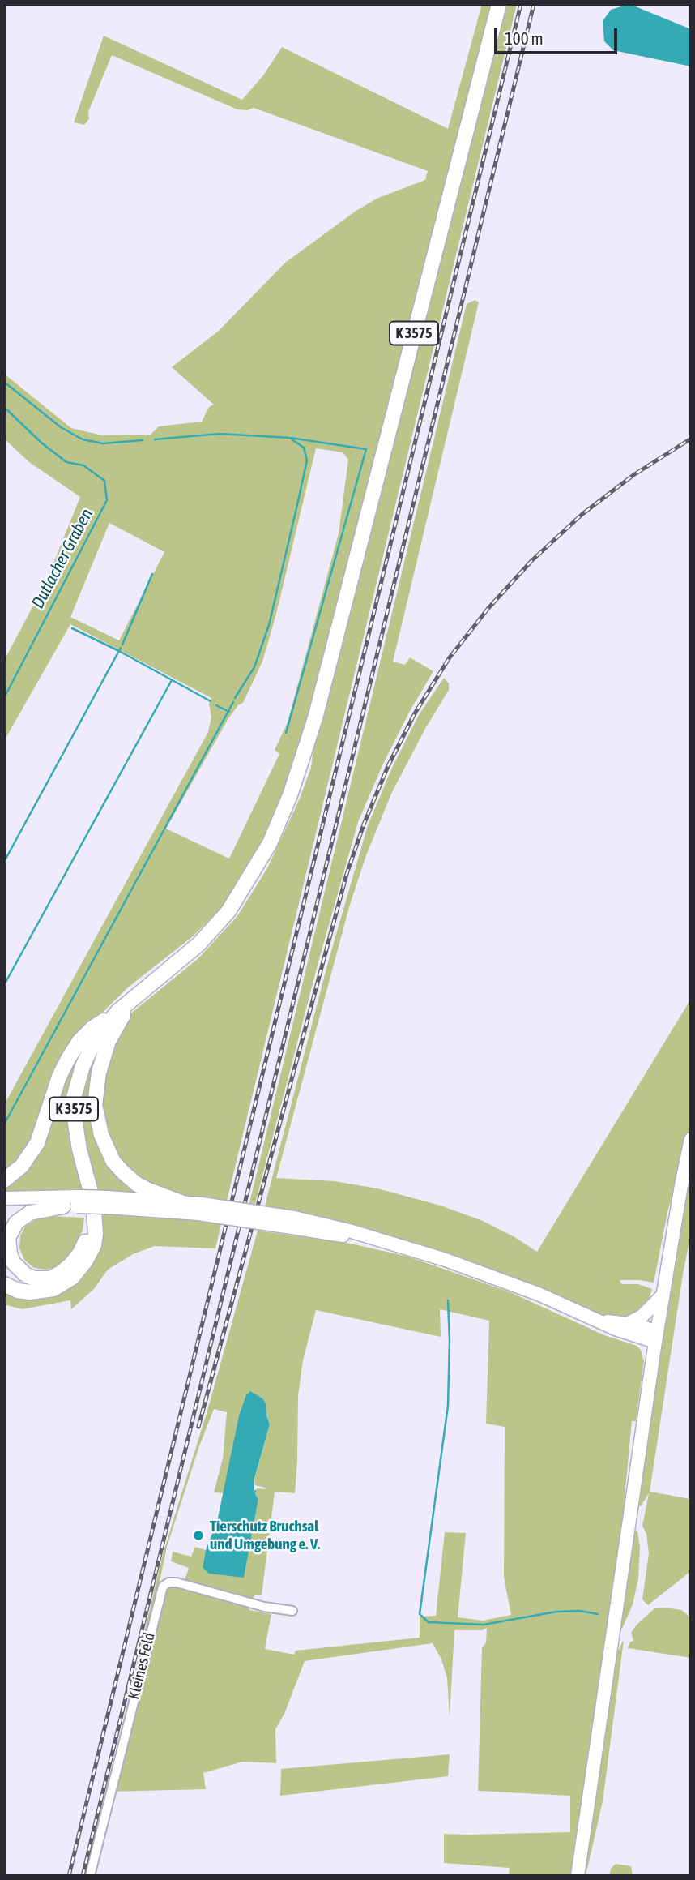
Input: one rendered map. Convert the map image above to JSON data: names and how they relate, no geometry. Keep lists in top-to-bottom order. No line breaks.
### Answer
{"streets":{"main road":["K 3575"],"street":["Kleines Feld"]},"water":["Dutlacher Graben"],"places":["Tierschutz Bruchsal und Umgebung e. V."],"scale_bar":"100 m"}
